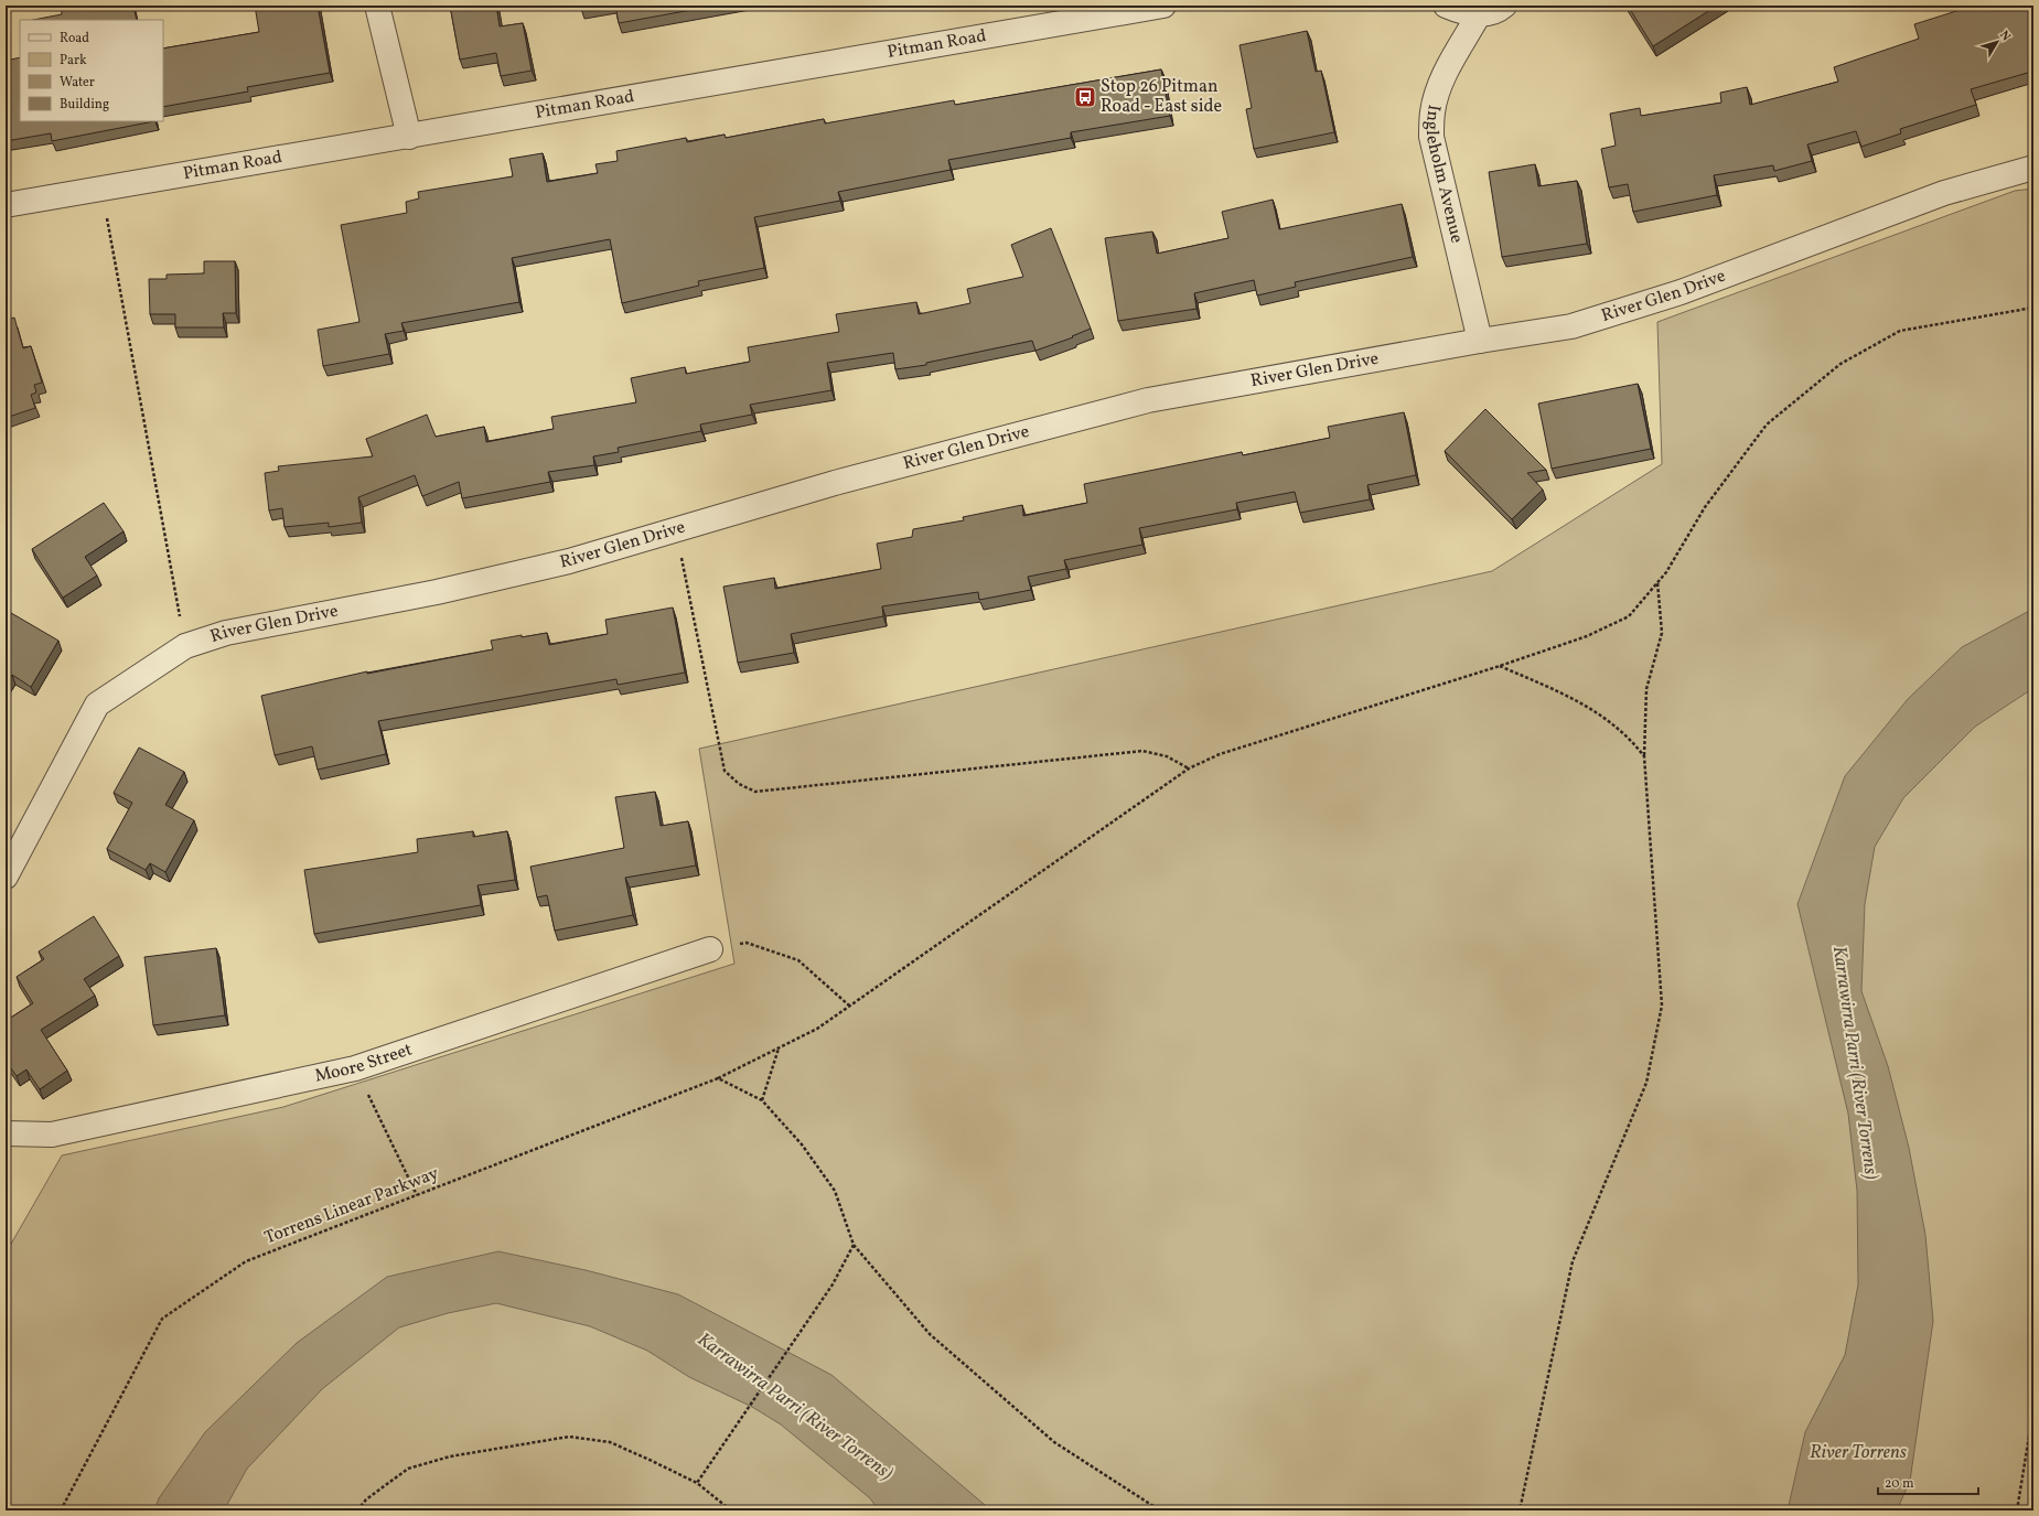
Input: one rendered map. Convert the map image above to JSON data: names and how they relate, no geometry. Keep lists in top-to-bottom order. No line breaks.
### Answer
{"streets":{"street":["Pitman Road","Ingleholm Avenue","River Glen Drive","Moore Street"],"path":["Torrens Linear Parkway"]},"crossings":[["Ingleholm Avenue","River Glen Drive"]],"water":["Karrawirra Parri (River Torrens)","River Torrens"],"places":{"bus stop":["Stop 26 Pitman Road - East side"]},"legend":["Road","Park","Water","Building"],"scale_bar":"20 m","north":"top right"}
